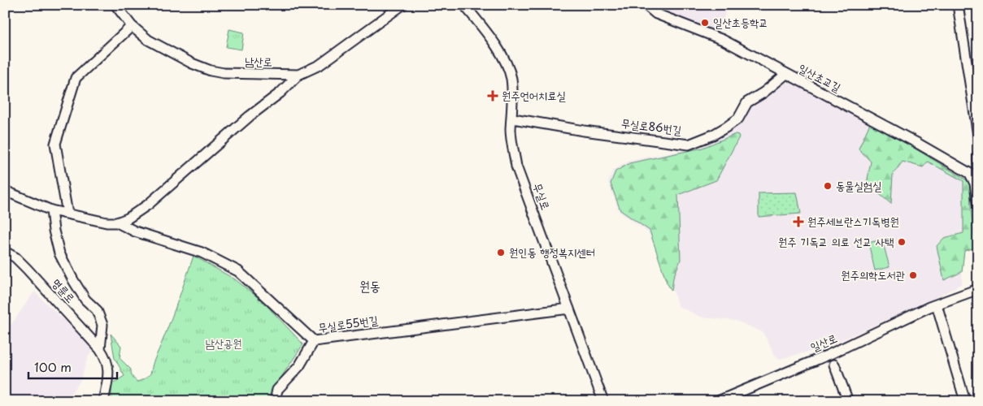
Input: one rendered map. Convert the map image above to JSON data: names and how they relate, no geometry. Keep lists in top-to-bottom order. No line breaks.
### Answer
{"streets":{"street":["남산로","일산초교길","무실로86번길","무실로","명륜로","무실로55번길","일산로"]},"crossings":[["일산초교길","무실로86번길"],["무실로86번길","무실로"],["무실로","무실로55번길"]],"districts":["원동"],"parks":["남산공원"],"places":{"other":["일산초등학교","동물실험실","원주 기독교 의료 선교 사택","원인동 행정복지센터","원주의학도서관"],"health":["원주언어치료실","원주세브란스기독병원"]},"scale_bar":"100 m"}
